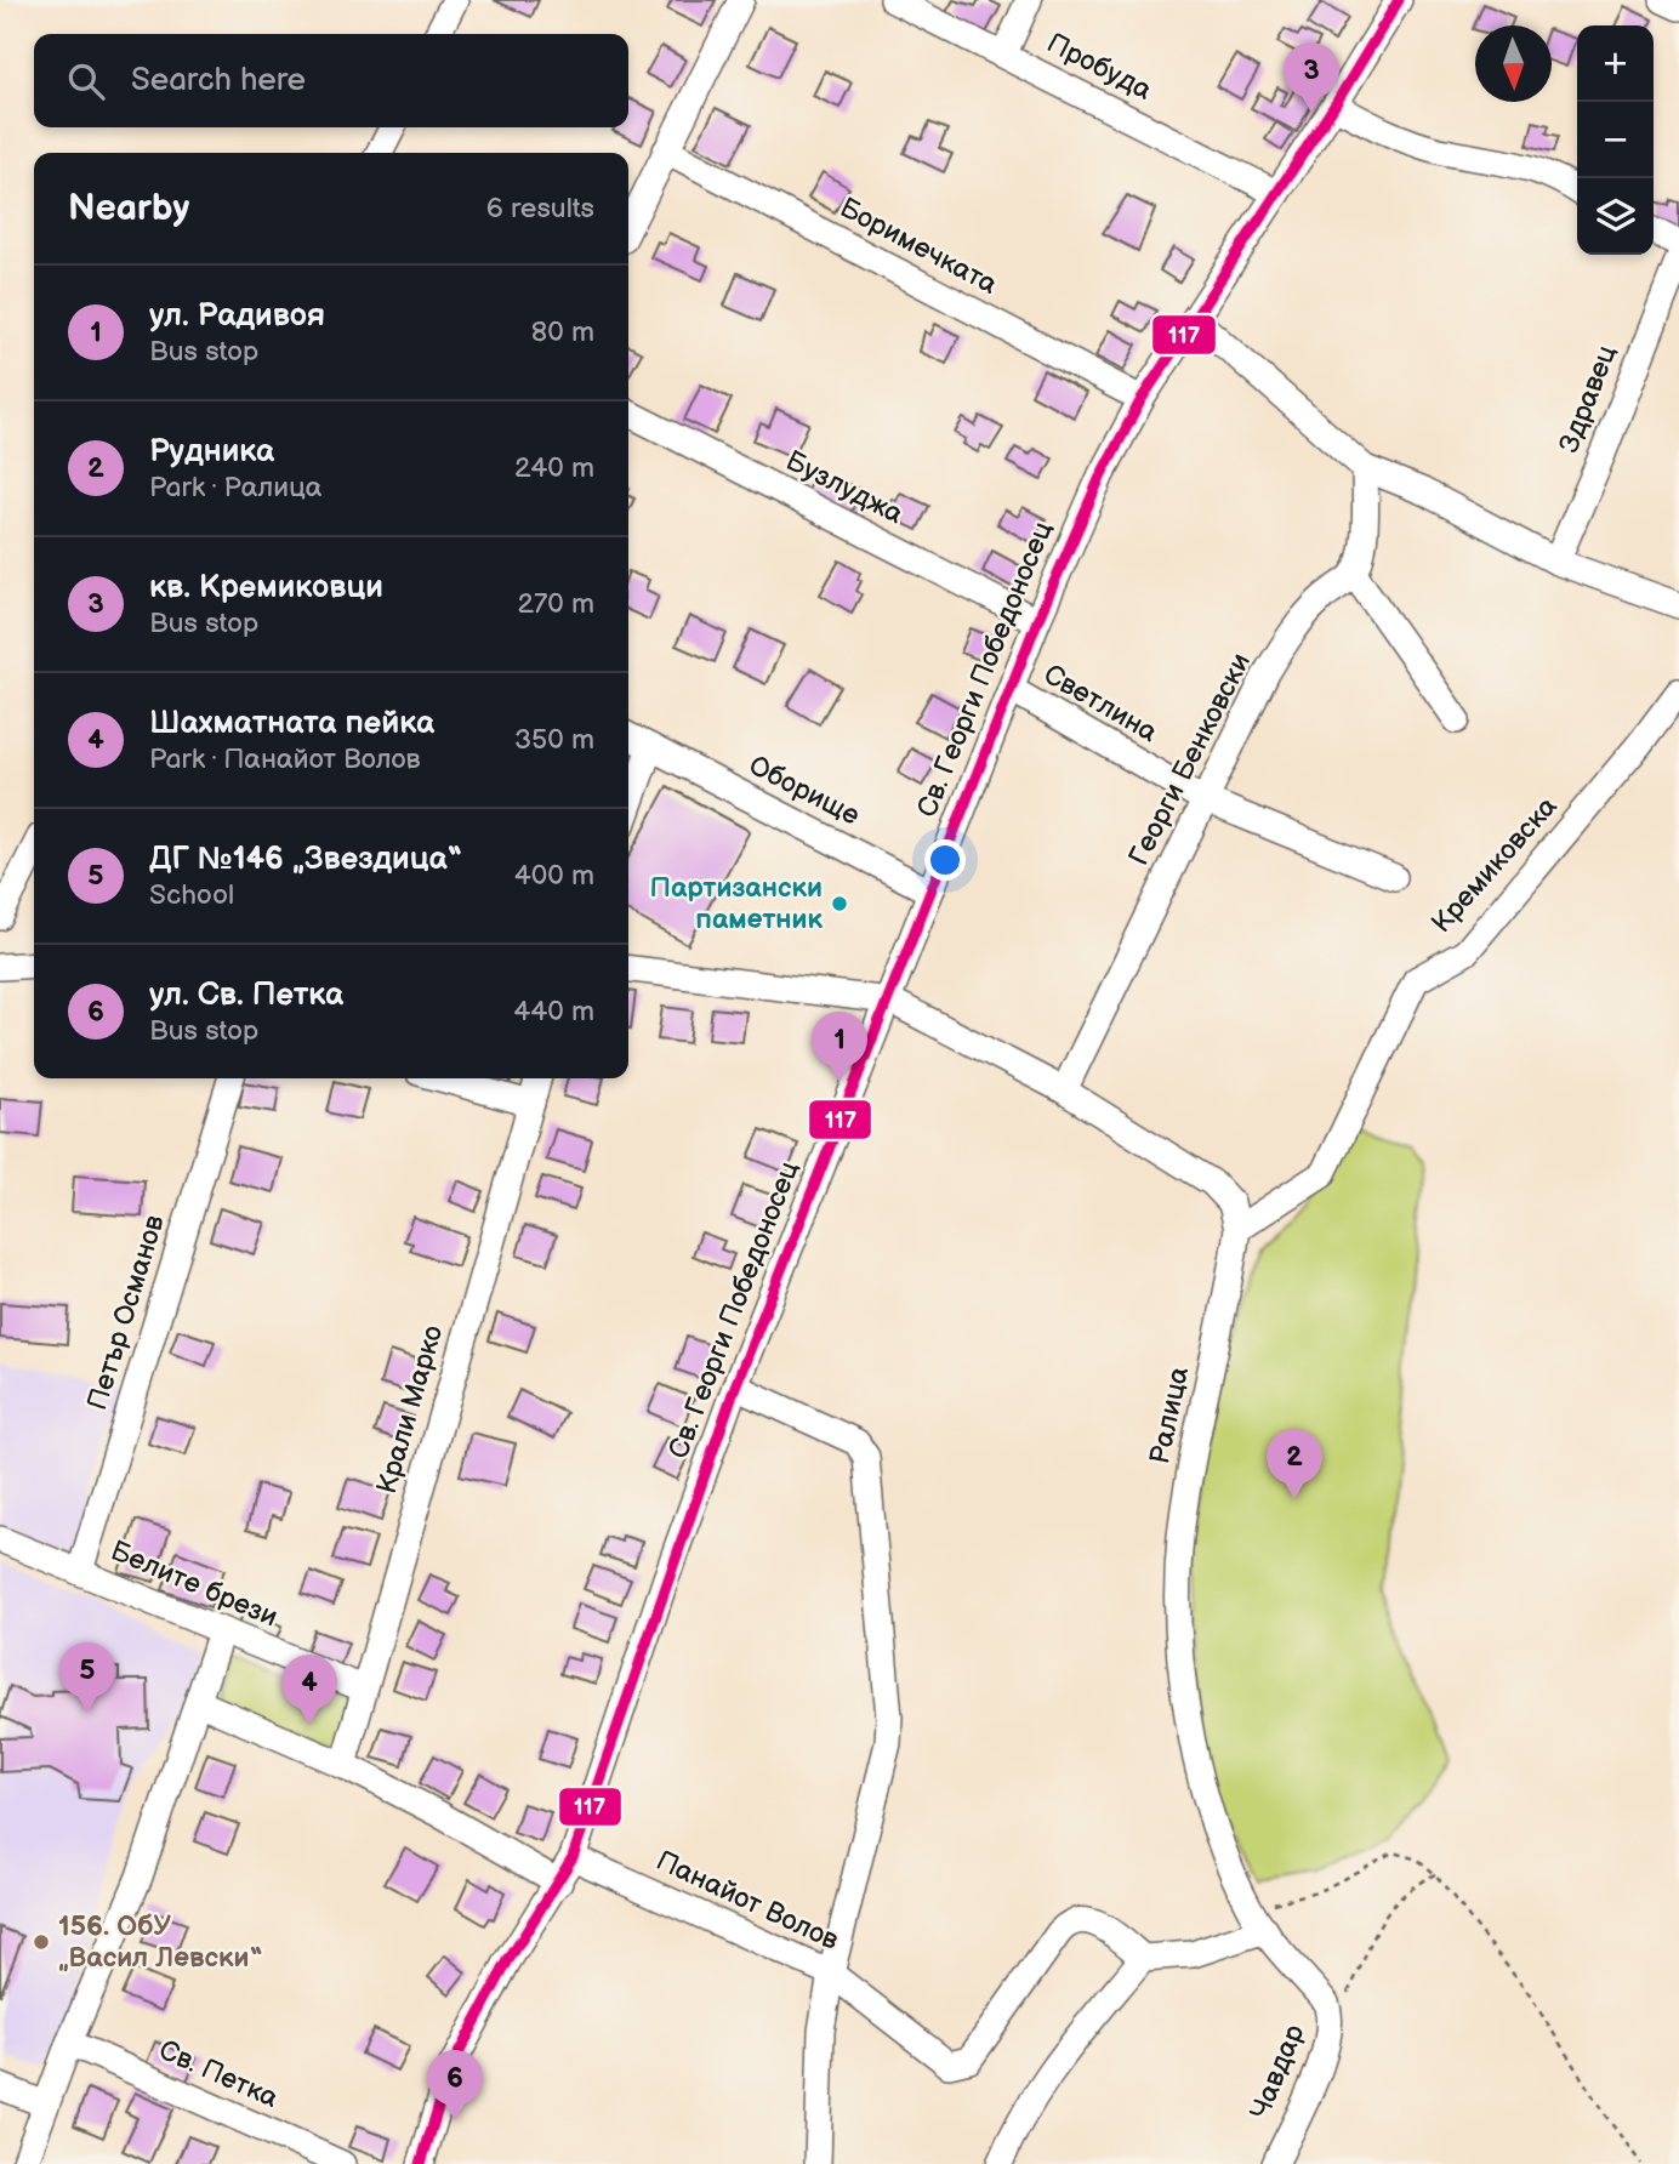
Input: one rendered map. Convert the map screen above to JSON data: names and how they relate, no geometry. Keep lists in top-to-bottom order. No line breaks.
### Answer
{"streets":{"street":["Пробуда","Боримечката","Здравец","Бузлуджа","Св. Георги Победоносец","Светлина","Георги Бенковски","Оборище","Кремиковска","Петър Османов","Крали Марко","Ралица","Белите брези","Панайот Волов","Чавдар","Св. Петка"]},"crossings":[["Пробуда","Св. Георги Победоносец"],["Боримечката","Св. Георги Победоносец"],["Бузлуджа","Св. Георги Победоносец"],["Св. Георги Победоносец","Светлина"],["Св. Георги Победоносец","Оборище"],["Св. Георги Победоносец","Панайот Волов"],["Светлина","Георги Бенковски"],["Кремиковска","Ралица"],["Петър Османов","Белите брези"],["Крали Марко","Белите брези"],["Ралица","Чавдар"]],"places":["Партизански паметник","156. ОбУ „Васил Левски“"],"lines":["transit line 117"],"north":"bottom","page":{"map_buttons":["+","−"],"search":"Search here","pins":["3","1","2","5","4","6"],"heading":["Nearby","6 results"],"list":[{"mark":"1","name":"ул. Радивоя","note":"Bus stop","value":"80 m"},{"mark":"2","name":"Рудника","note":"Park · Ралица","value":"240 m"},{"mark":"3","name":"кв. Кремиковци","note":"Bus stop","value":"270 m"},{"mark":"4","name":"Шахматната пейка","note":"Park · Панайот Волов","value":"350 m"},{"mark":"5","name":"ДГ №146 „Звездица“","note":"School","value":"400 m"},{"mark":"6","name":"ул. Св. Петка","note":"Bus stop","value":"440 m"}]}}
